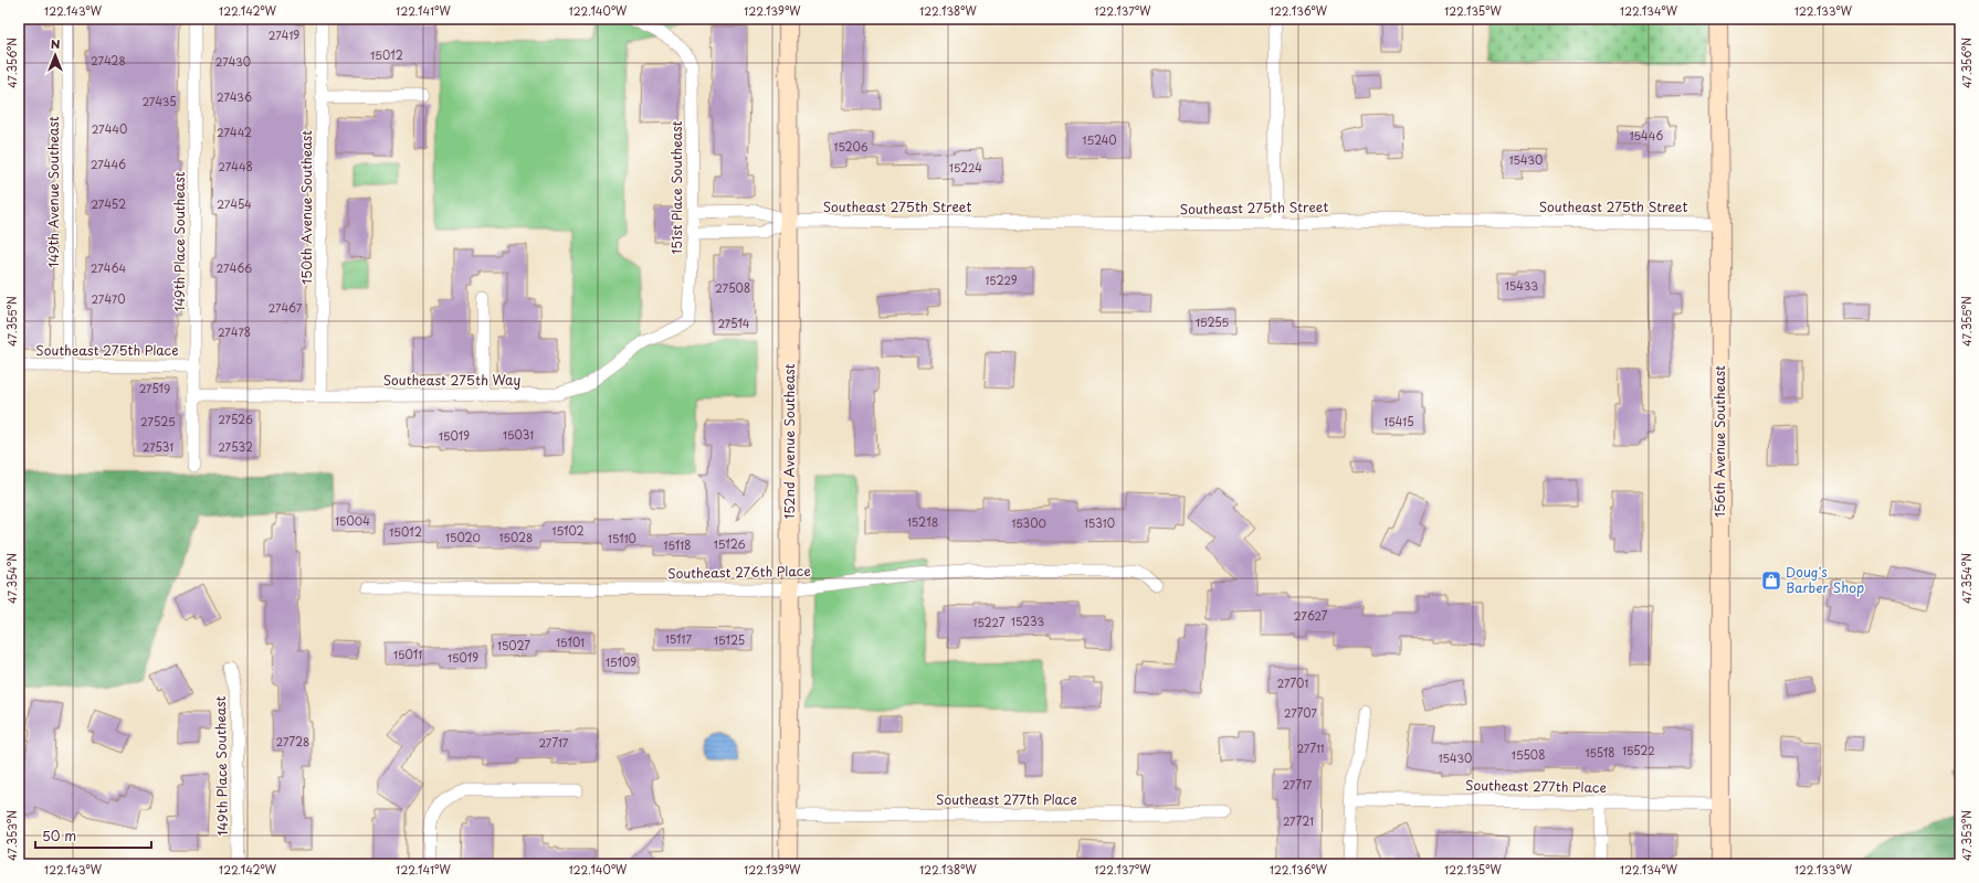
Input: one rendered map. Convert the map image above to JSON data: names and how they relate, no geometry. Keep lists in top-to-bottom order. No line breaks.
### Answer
{"streets":{"street":["151st Place Southeast","149th Avenue Southeast","150th Avenue Southeast","Southeast 275th Street","149th Place Southeast","Southeast 275th Place","Southeast 275th Way","152nd Avenue Southeast","156th Avenue Southeast","Southeast 276th Place","Southeast 277th Place"]},"crossings":[["151st Place Southeast","Southeast 275th Street"],["151st Place Southeast","Southeast 275th Way"],["149th Avenue Southeast","Southeast 275th Place"],["150th Avenue Southeast","Southeast 275th Way"],["Southeast 275th Street","152nd Avenue Southeast"],["Southeast 275th Street","156th Avenue Southeast"],["149th Place Southeast","Southeast 275th Place"],["149th Place Southeast","Southeast 275th Way"],["152nd Avenue Southeast","Southeast 276th Place"],["152nd Avenue Southeast","Southeast 277th Place"],["156th Avenue Southeast","Southeast 277th Place"]],"places":{"shop":["Doug's Barber Shop"]},"house_numbers":["27419","15012","27428","27430","27436","27435","27440","27442","15446","15240","15206","15430","27446","27448","15224","27452","27454","27464","27466","15229","15433","27508","27470","27467","15255","27514","27478","27519","27526","27525","15415","15031","15019","27531","27532","15004","15218","15300","15310","15102","15012","15020","15028","15110","15126","15118","27627","15233","15227","15117","15125","15101","15027","15011","15019","15109","27701","27707","27728","27717","27711","15522","15518","15508","15430","27717","27721"],"scale_bar":"50 m","north":"top","coordinates":["122.143°W","122.142°W","122.141°W","122.140°W","122.139°W","122.138°W","122.137°W","122.136°W","122.135°W","122.134°W","122.133°W","47.356°N","47.355°N","47.354°N","47.353°N"]}
